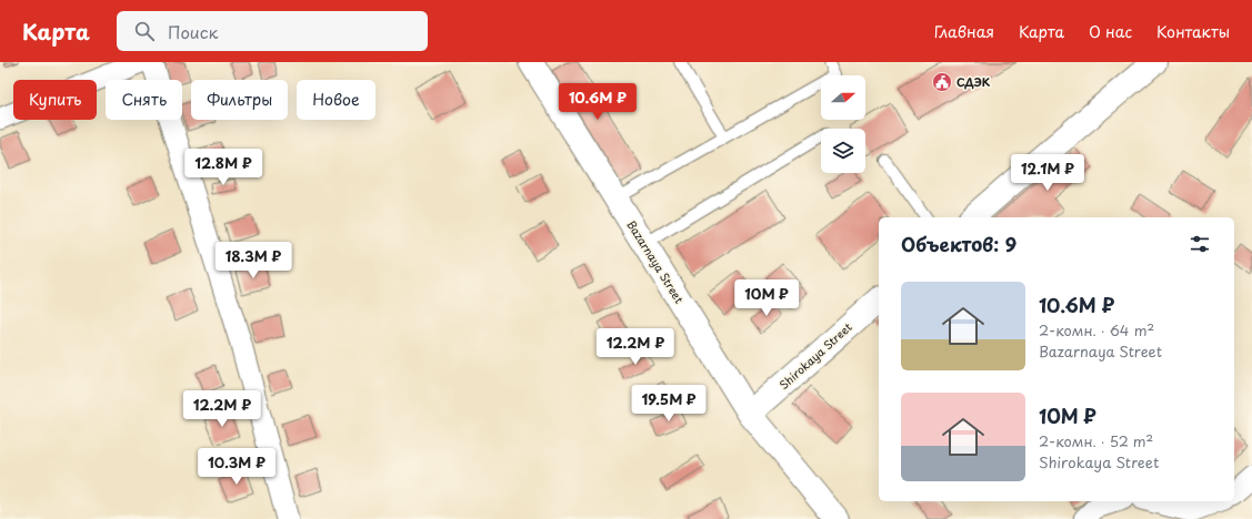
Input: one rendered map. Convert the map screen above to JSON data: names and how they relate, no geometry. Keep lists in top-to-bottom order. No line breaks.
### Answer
{"streets":{"street":["Bazarnaya Street","Shirokaya Street"]},"crossings":[["Bazarnaya Street","Shirokaya Street"]],"places":{"public building":["СДЭК"]},"north":"right","page":{"header":"Карта","search":"Поиск","nav":["Главная","Карта","О нас","Контакты"],"chip":["Купить","Снять","Фильтры","Новое"],"price":["10.6M ₽","12.8M ₽","12.1M ₽","18.3M ₽","10M ₽","12.2M ₽","19.5M ₽","12.2M ₽","10.3M ₽"],"heading":"Объектов: 9","list":[{"name":"10.6M ₽","note":"2-комн. · 64 m² · Bazarnaya Street"},{"name":"10M ₽","note":"2-комн. · 52 m² · Shirokaya Street"}]}}
